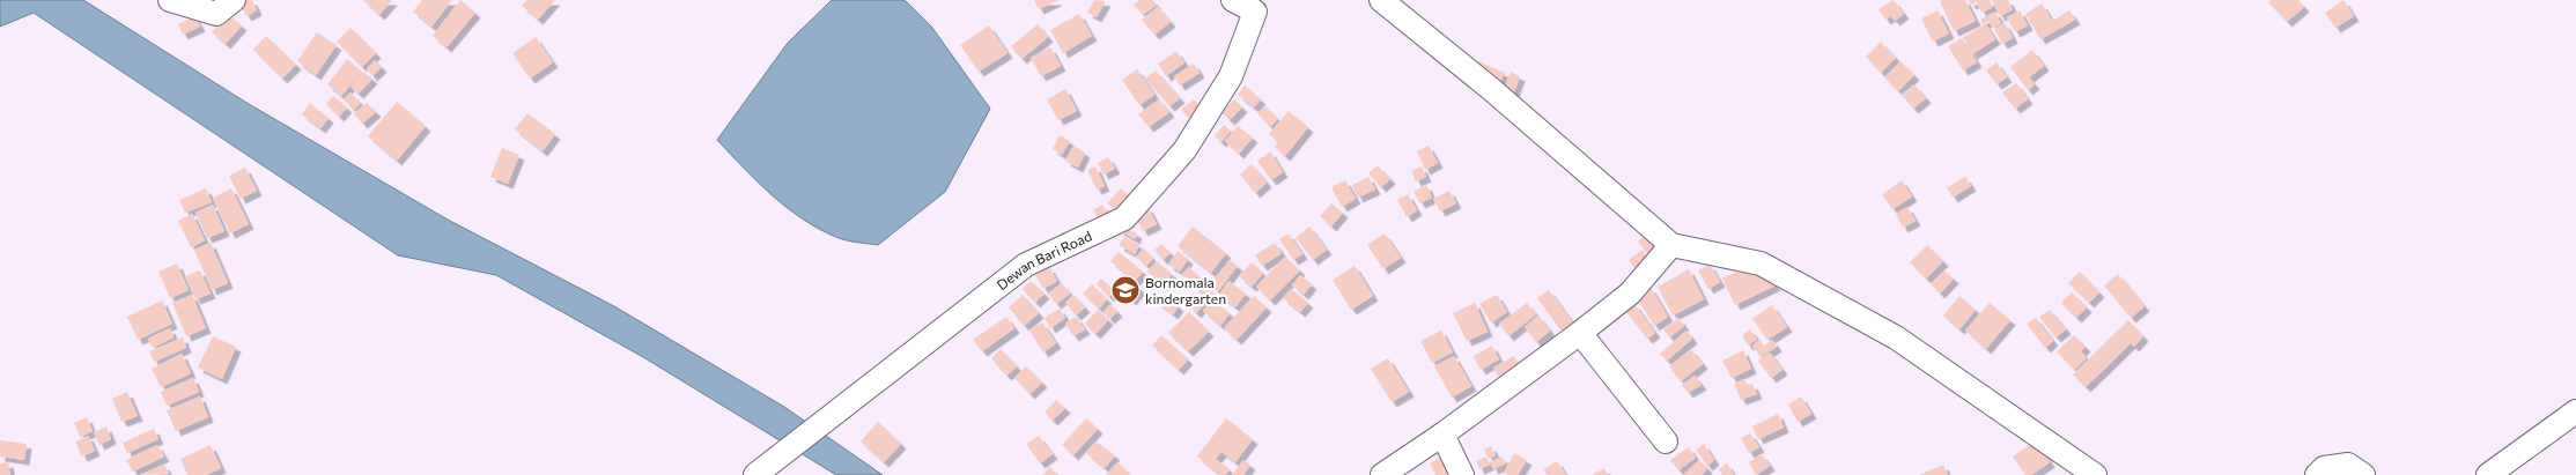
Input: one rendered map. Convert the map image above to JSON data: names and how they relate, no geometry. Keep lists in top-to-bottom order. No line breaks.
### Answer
{"streets":{"street":["Dewan Bari Road"]},"places":{"school or university":["Bornomala kindergarten"]}}
